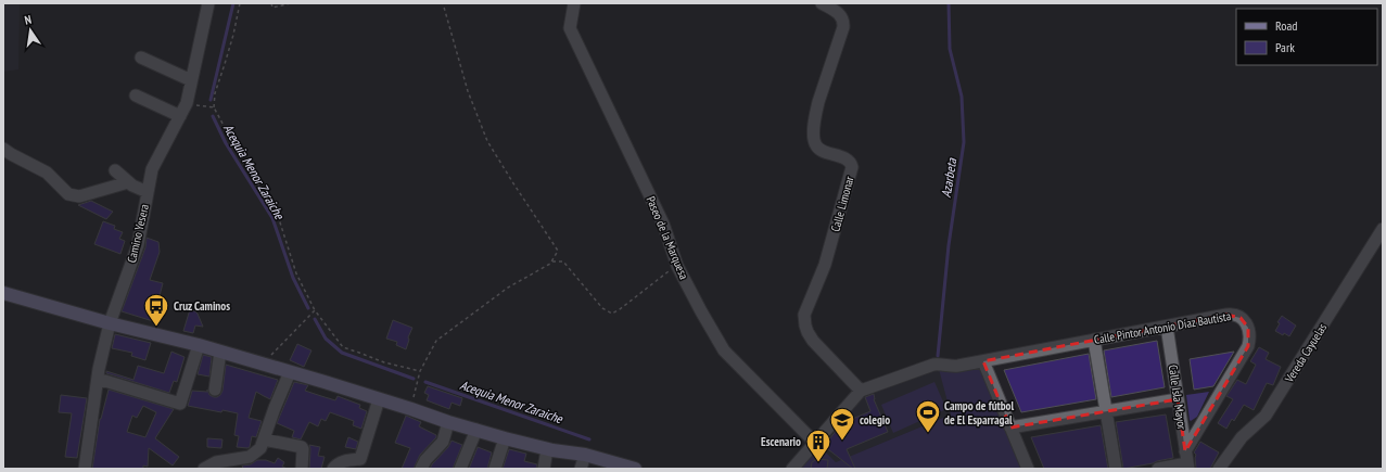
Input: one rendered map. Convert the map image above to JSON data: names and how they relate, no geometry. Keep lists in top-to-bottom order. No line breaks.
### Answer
{"streets":{"street":["Calle Limonar","Camino Yesera","Paseo de la Marquesa","Calle Pintor Antonio Díaz Bautista","Vereda Cayuelas","Calle Isla Mayor"]},"crossings":[["Calle Pintor Antonio Díaz Bautista","Calle Isla Mayor"]],"water":["Acequia Menor Zaraiche","Azarbeta"],"places":{"bus stop":["Cruz Caminos"],"sports":["Campo de fútbol de El Esparragal"],"school or university":["colegio"],"building":["Escenario"]},"legend":["Road","Park"],"north":"top"}
